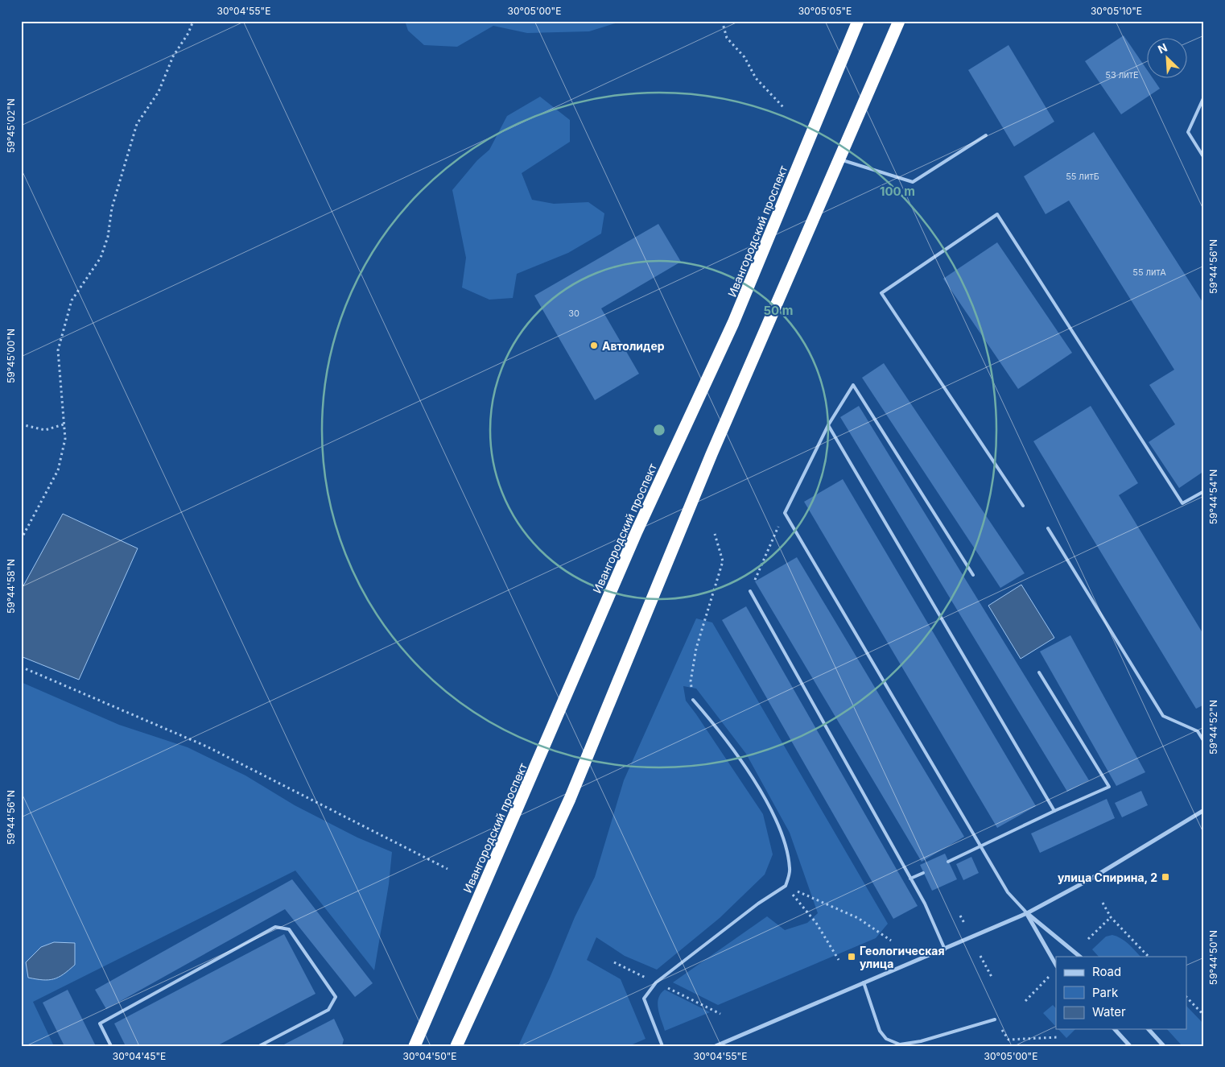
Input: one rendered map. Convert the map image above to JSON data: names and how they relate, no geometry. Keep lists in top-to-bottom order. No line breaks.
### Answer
{"streets":{"highway":["Ивангородский проспект"]},"places":{"other":["Автолидер"],"transit":["улица Спирина, 2","Геологическая улица"]},"house_numbers":["53 литЕ","55 литБ","55 литА","30"],"legend":["Road","Park","Water"],"north":"top left","coordinates":["30°04'55\"E","30°05'00\"E","30°05'05\"E","30°05'10\"E","59°45'02\"N","59°44'56\"N","59°45'00\"N","59°44'54\"N","59°44'58\"N","59°44'52\"N","59°44'50\"N","30°04'45\"E","30°04'50\"E"],"rings":["100 m","50 m"]}
